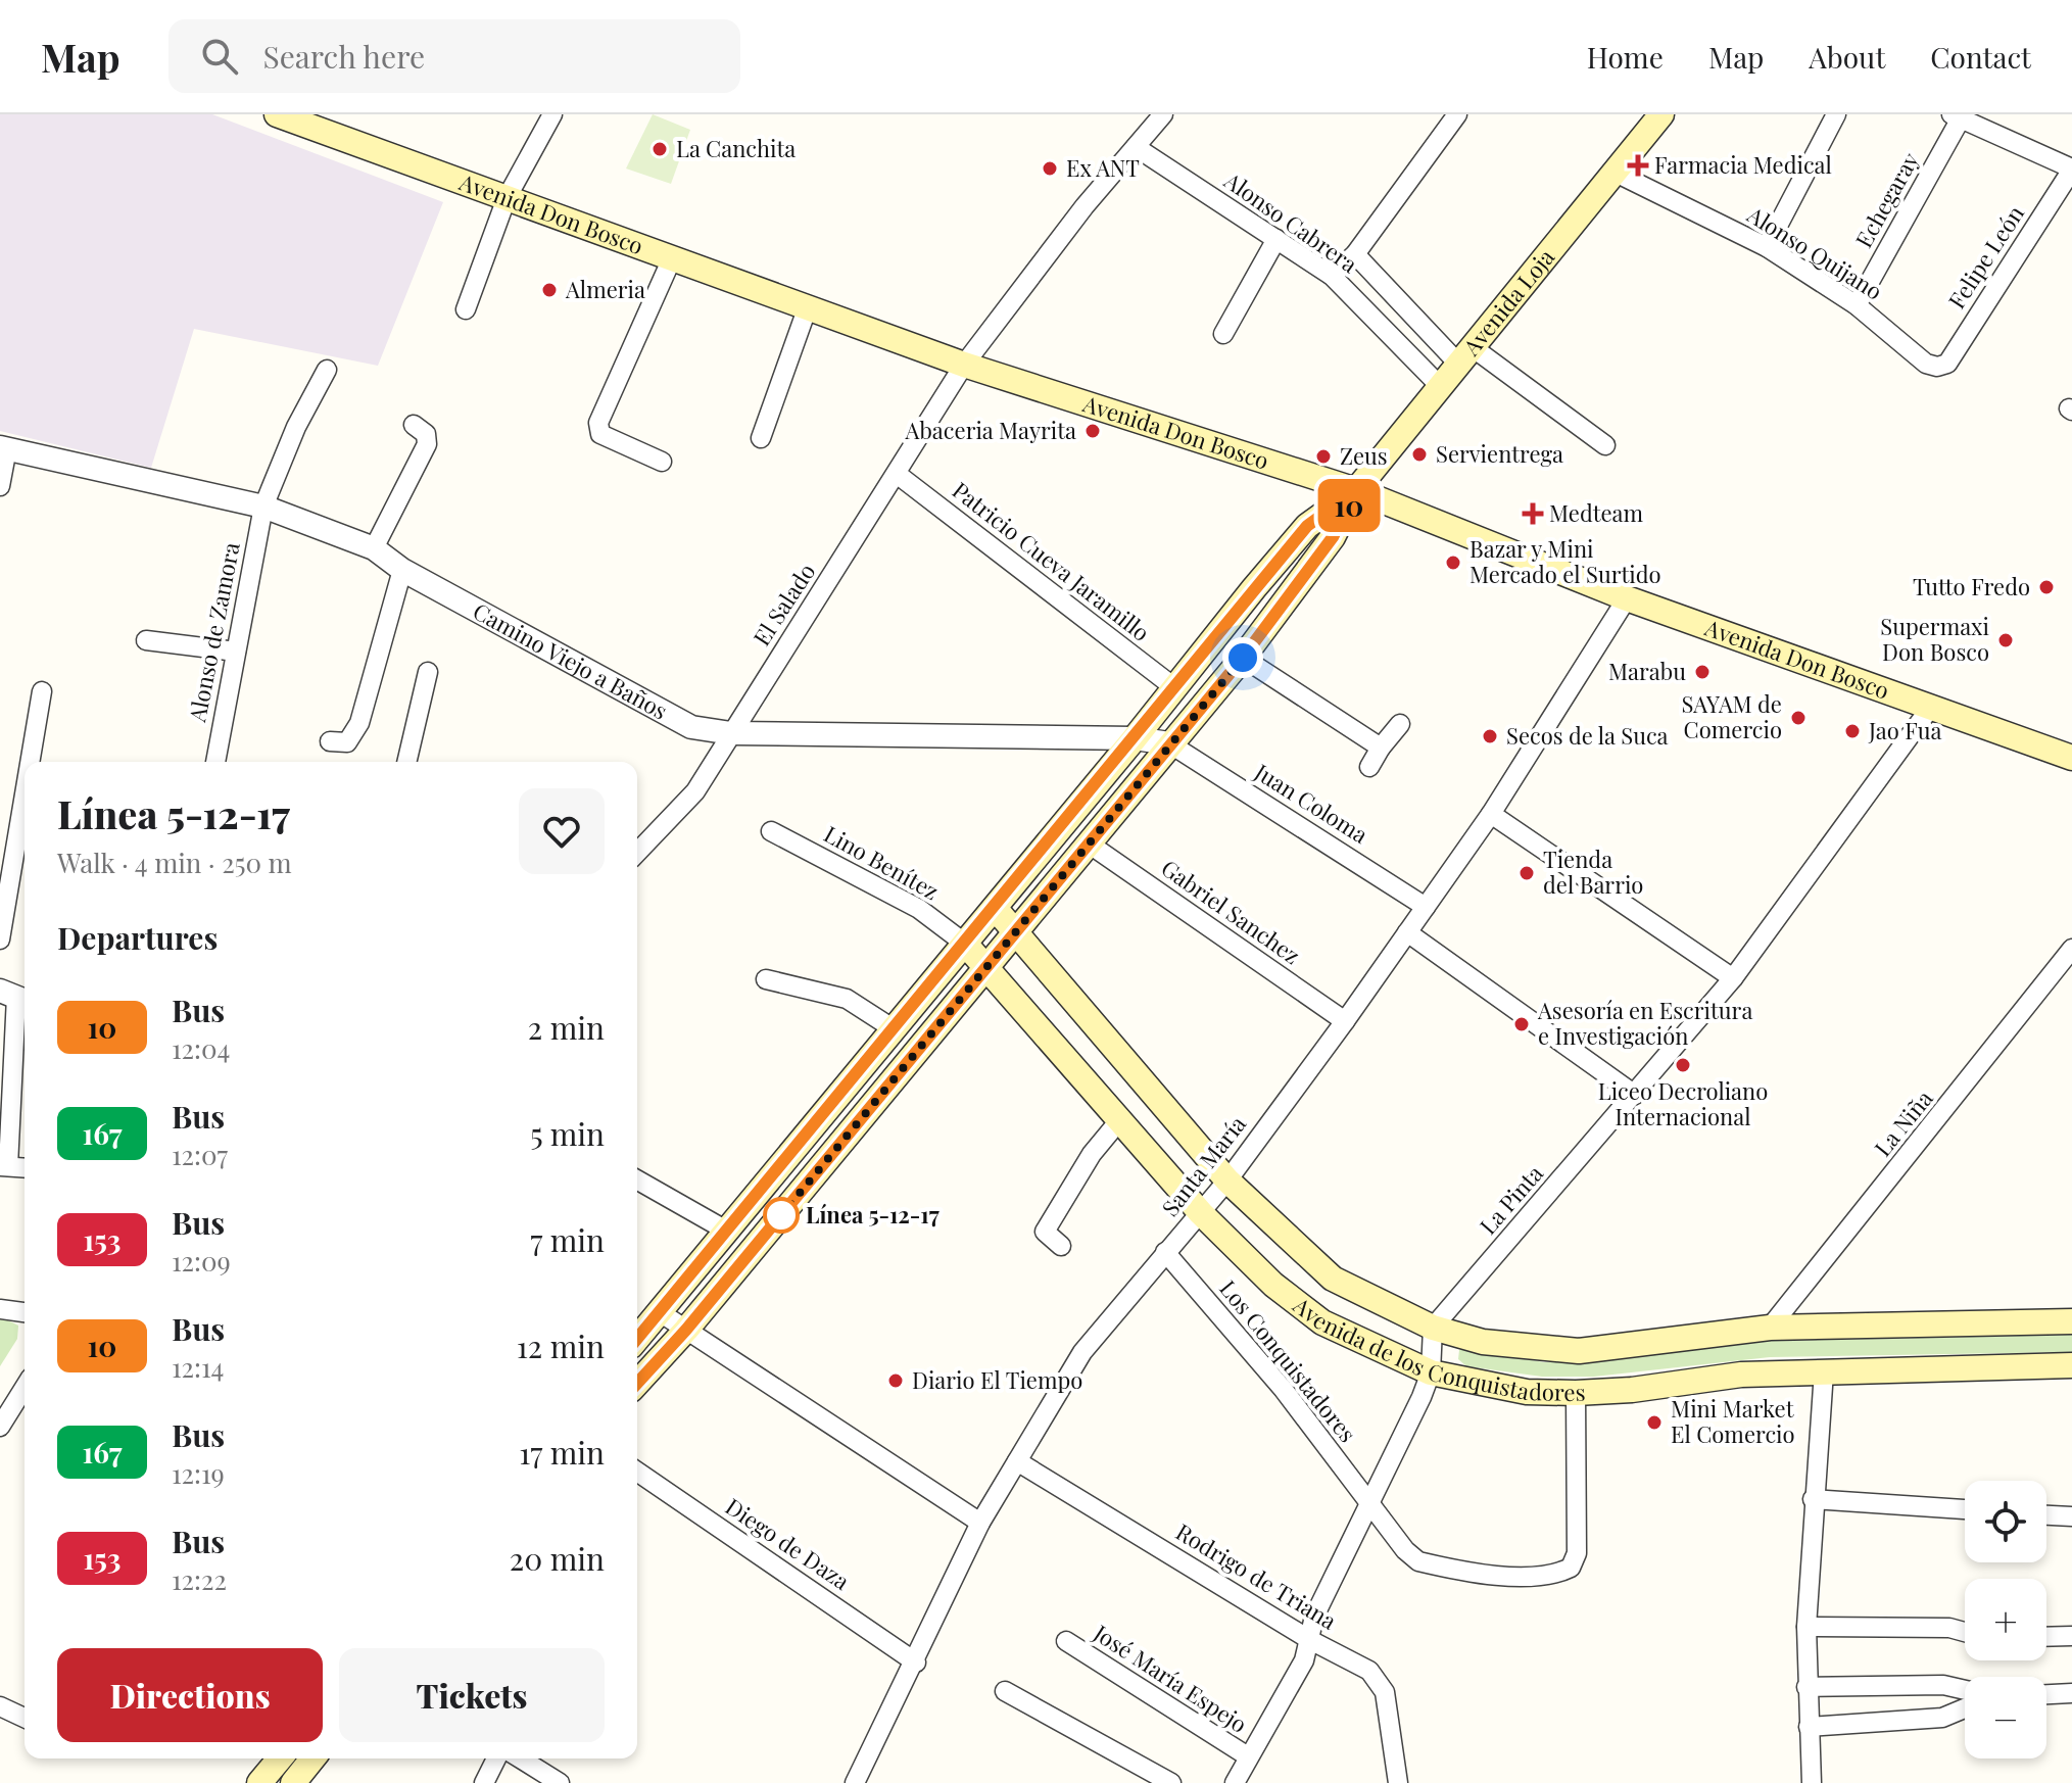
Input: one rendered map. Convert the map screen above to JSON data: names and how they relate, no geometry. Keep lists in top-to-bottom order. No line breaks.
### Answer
{"streets":{"main road":["Avenida Don Bosco","Avenida Loja","Avenida de los Conquistadores"],"street":["Echegaray","Alonso Cabrera","Alonso Quijano","Felipe León","Patricio Cueva Jaramillo","El Salado","Alonso de Zamora","Camino Viejo a Baños","Juan Coloma","Lino Benítez","Gabriel Sanchez","La Niña","Santa María","La Pinta","Los Conquistadores","Diego de Daza","Rodrigo de Triana","José María Espejo"]},"crossings":[["Echegaray","Alonso Quijano"],["Avenida Don Bosco","Avenida Loja"],["Avenida Don Bosco","El Salado"],["Avenida Don Bosco","Santa María"],["Avenida Don Bosco","La Pinta"],["Alonso Cabrera","Avenida Loja"],["Alonso Cabrera","El Salado"],["Alonso Quijano","Felipe León"],["Alonso Quijano","Avenida Loja"],["Avenida Loja","Patricio Cueva Jaramillo"],["Avenida Loja","Camino Viejo a Baños"],["Avenida Loja","Juan Coloma"],["Avenida Loja","Lino Benítez"],["Avenida Loja","Gabriel Sanchez"],["Avenida Loja","Avenida de los Conquistadores"],["Patricio Cueva Jaramillo","El Salado"],["El Salado","Camino Viejo a Baños"],["Alonso de Zamora","Camino Viejo a Baños"],["Camino Viejo a Baños","Juan Coloma"],["Juan Coloma","Santa María"],["Lino Benítez","Avenida de los Conquistadores"],["Gabriel Sanchez","Santa María"],["La Niña","Avenida de los Conquistadores"],["Santa María","Avenida de los Conquistadores"],["Santa María","Los Conquistadores"],["Santa María","Diego de Daza"],["Santa María","Rodrigo de Triana"],["La Pinta","Avenida de los Conquistadores"],["Avenida de los Conquistadores","Los Conquistadores"]],"places":{"other":["La Canchita","Ex ANT","Almeria","Abaceria Mayrita","Servientrega","Zeus","Bazar y Mini Mercado el Surtido","Tutto Fredo","Supermaxi Don Bosco","Marabu","SAYAM de Comercio","Jao Fua","Secos de la Suca","Tienda del Barrio","Asesoría en Escritura e Investigación","Liceo Decroliano Internacional","Línea 5-12-17","Diario El Tiempo","Mini Market El Comercio"],"health":["Farmacia Medical","Medteam"]},"lines":["bus line 10"],"page":{"header":"Map","search":"Search here","nav":["Home","Map","About","Contact"],"on_map":"10","heading":[["Línea 5-12-17","Walk · 4 min · 250 m"],"Departures"],"list":[{"mark":"10","name":"Bus","note":"12:04","value":"2 min"},{"mark":"167","name":"Bus","note":"12:07","value":"5 min"},{"mark":"153","name":"Bus","note":"12:09","value":"7 min"},{"mark":"10","name":"Bus","note":"12:14","value":"12 min"},{"mark":"167","name":"Bus","note":"12:19","value":"17 min"},{"mark":"153","name":"Bus","note":"12:22","value":"20 min"}],"map_buttons":["+","−"],"buttons":["Directions","Tickets"]}}
